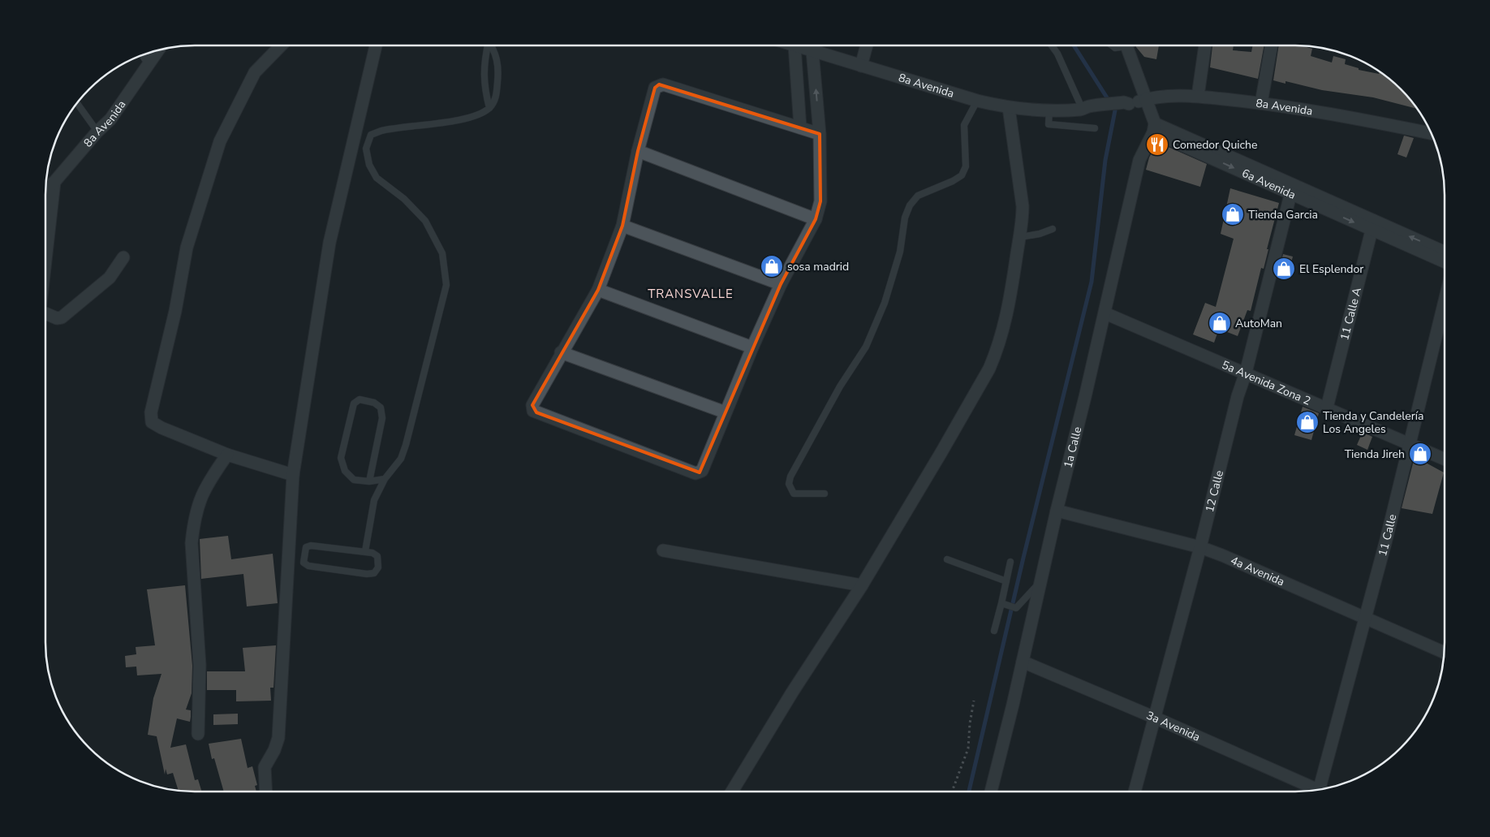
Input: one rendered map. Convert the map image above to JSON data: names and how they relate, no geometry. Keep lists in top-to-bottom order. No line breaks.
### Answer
{"streets":{"street":["8a Avenida","6a Avenida","11 Calle A","5a Avenida Zona 2","1a Calle","12 Calle","11 Calle","4a Avenida","3a Avenida"]},"crossings":[["6a Avenida","11 Calle A"],["6a Avenida","1a Calle"],["6a Avenida","12 Calle"],["11 Calle A","5a Avenida Zona 2"],["5a Avenida Zona 2","1a Calle"],["5a Avenida Zona 2","12 Calle"],["5a Avenida Zona 2","11 Calle"],["1a Calle","4a Avenida"],["1a Calle","3a Avenida"],["12 Calle","4a Avenida"],["12 Calle","3a Avenida"],["11 Calle","4a Avenida"]],"districts":["TRANSVALLE"],"places":{"restaurant":["Comedor Quiche"],"shop":["Tienda Garcia","sosa madrid","El Esplendor","AutoMan","Tienda y Candelería Los Angeles","Tienda Jireh"]}}
